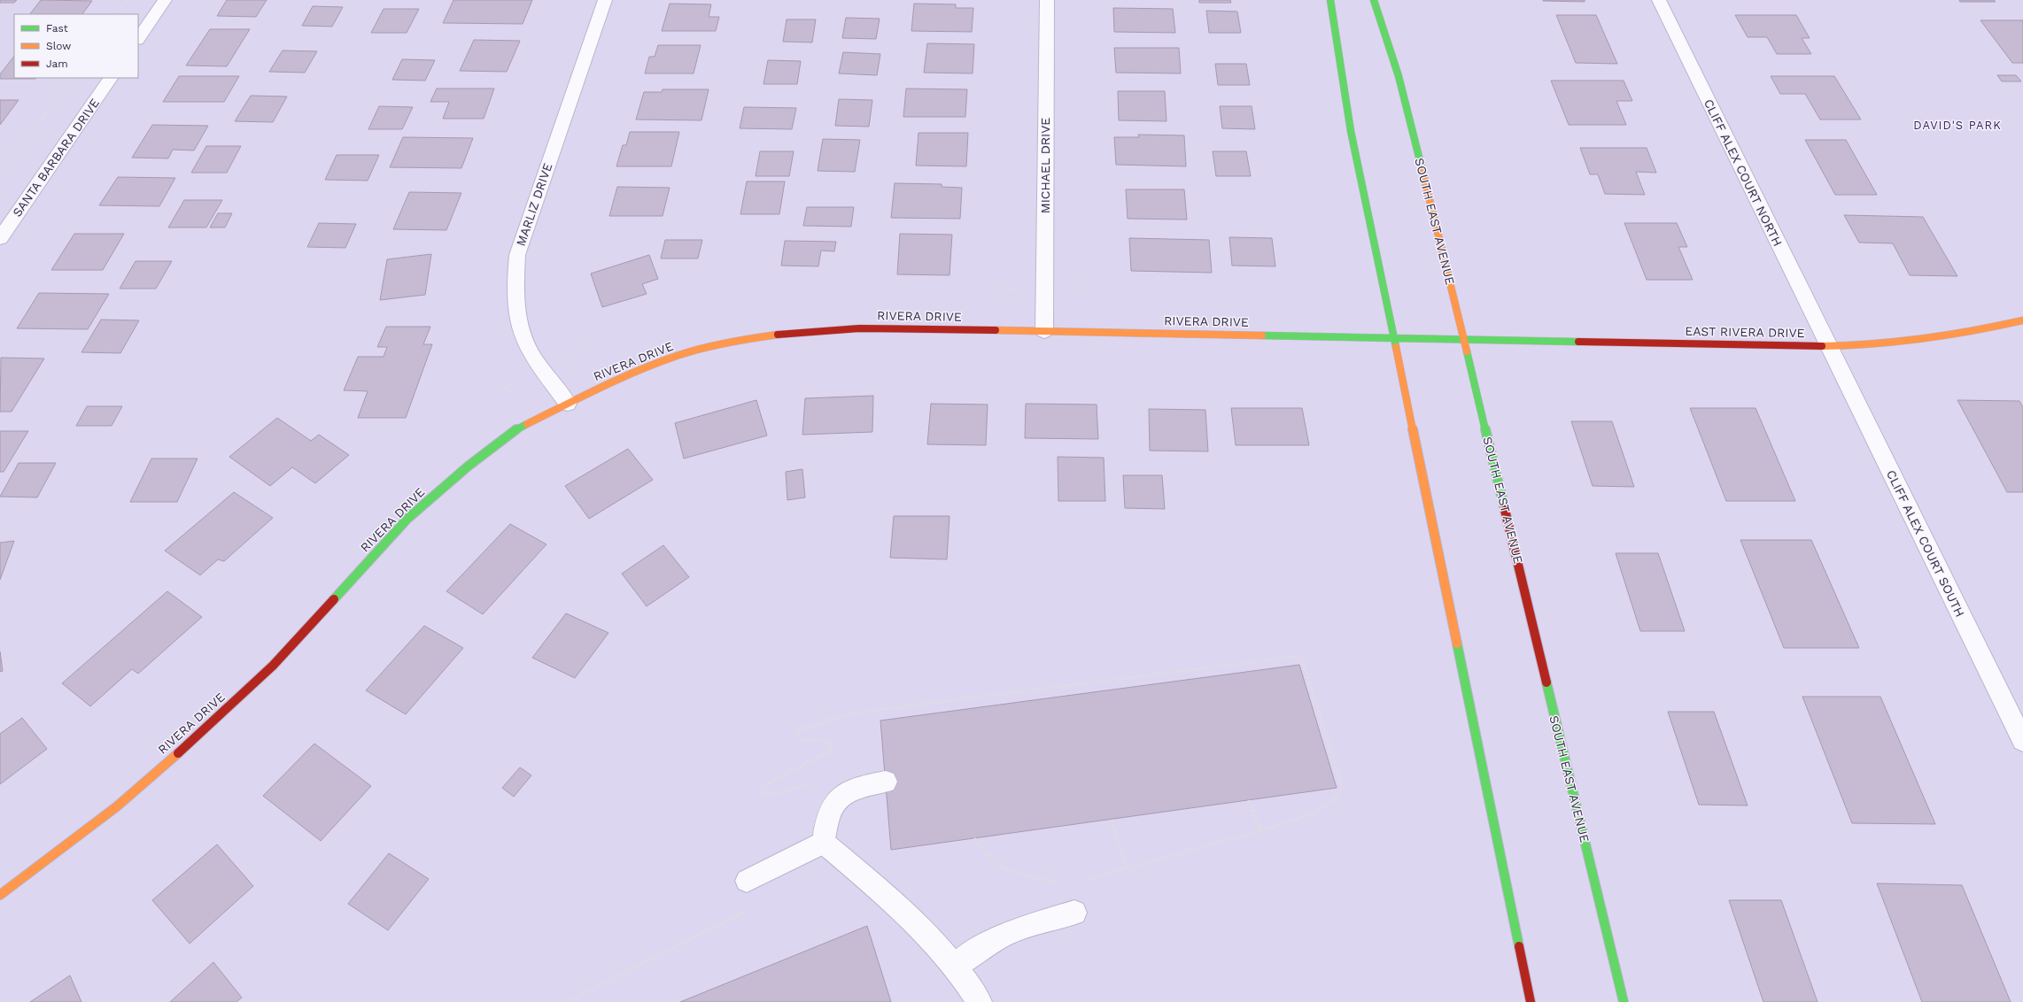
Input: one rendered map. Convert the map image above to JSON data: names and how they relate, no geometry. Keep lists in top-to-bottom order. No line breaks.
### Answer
{"streets":{"main road":["SOUTH EAST AVENUE","RIVERA DRIVE","EAST RIVERA DRIVE"],"street":["SANTA BARBARA DRIVE","MICHAEL DRIVE","CLIFF ALEX COURT NORTH","MARLIZ DRIVE","CLIFF ALEX COURT SOUTH"]},"crossings":[["MICHAEL DRIVE","RIVERA DRIVE"],["CLIFF ALEX COURT NORTH","EAST RIVERA DRIVE"],["CLIFF ALEX COURT NORTH","CLIFF ALEX COURT SOUTH"],["MARLIZ DRIVE","RIVERA DRIVE"],["SOUTH EAST AVENUE","RIVERA DRIVE"],["SOUTH EAST AVENUE","EAST RIVERA DRIVE"],["RIVERA DRIVE","EAST RIVERA DRIVE"],["EAST RIVERA DRIVE","CLIFF ALEX COURT SOUTH"]],"districts":["DAVID'S PARK"],"legend":["Fast","Slow","Jam"]}
